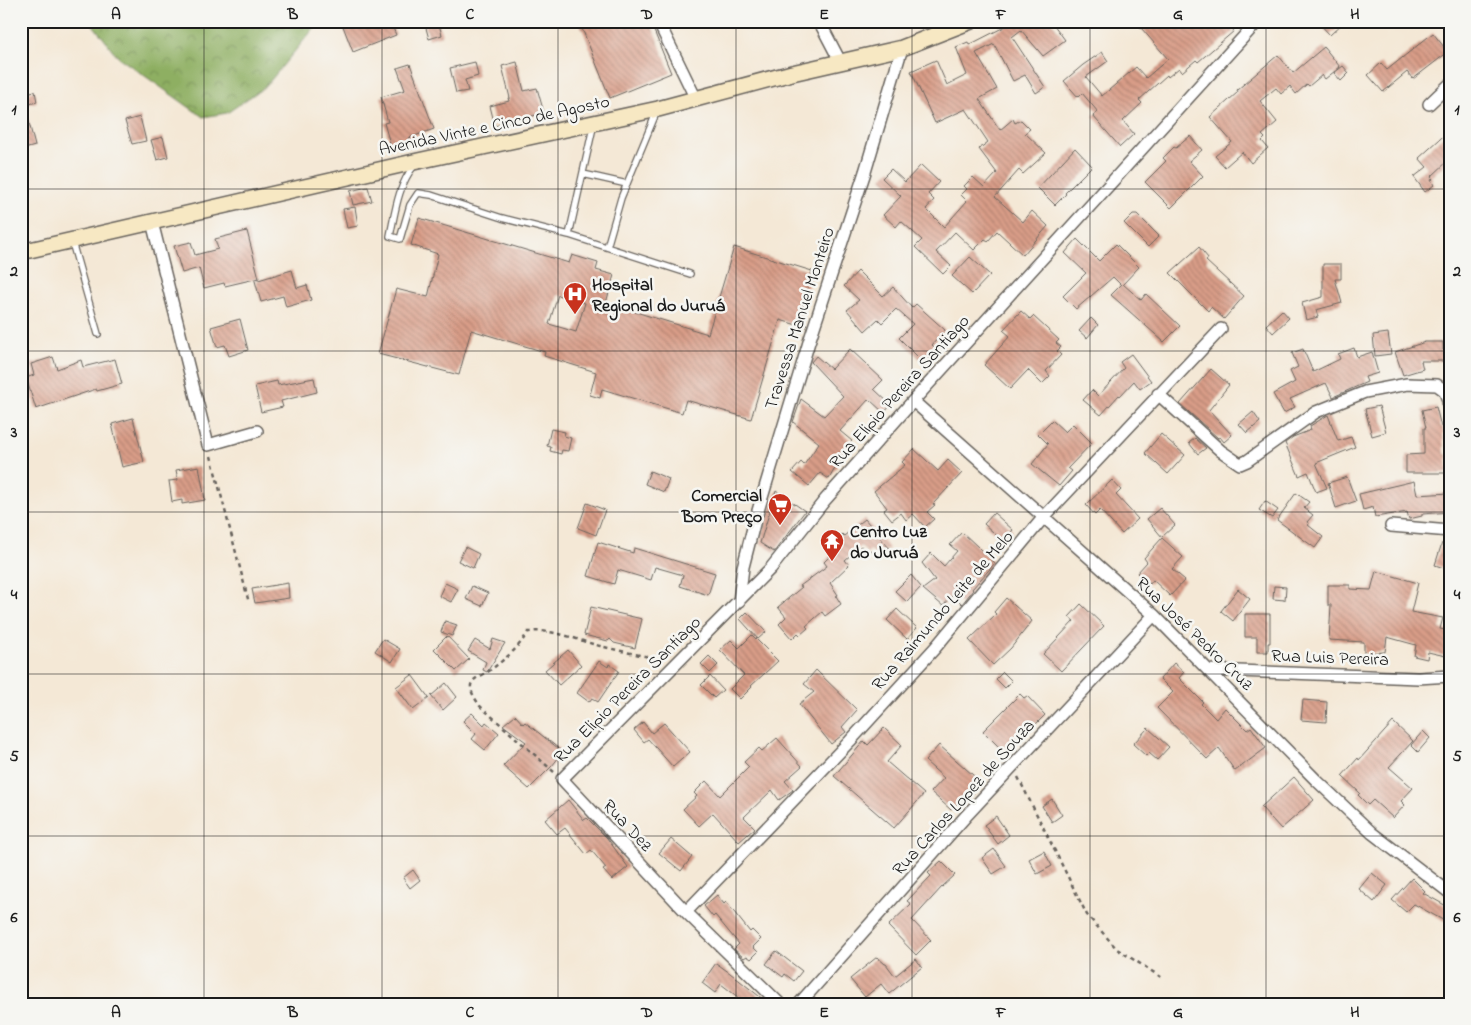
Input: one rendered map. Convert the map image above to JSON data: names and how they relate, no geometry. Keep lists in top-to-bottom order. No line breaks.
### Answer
{"streets":{"main road":["Avenida Vinte e Cinco de Agosto"],"street":["Travessa Manuel Monteiro","Rua Elipio Pereira Santiago","Rua Raimundo Leite de Melo","Rua José Pedro Cruz","Rua Luis Pereira","Rua Carlos Lopez de Souza","Rua Dez"]},"crossings":[["Avenida Vinte e Cinco de Agosto","Travessa Manuel Monteiro"],["Travessa Manuel Monteiro","Rua Elipio Pereira Santiago"],["Rua Elipio Pereira Santiago","Rua José Pedro Cruz"],["Rua Elipio Pereira Santiago","Rua Dez"],["Rua Raimundo Leite de Melo","Rua José Pedro Cruz"],["Rua Raimundo Leite de Melo","Rua Dez"],["Rua José Pedro Cruz","Rua Luis Pereira"],["Rua José Pedro Cruz","Rua Carlos Lopez de Souza"]],"places":{"hospital":["Hospital Regional do Juruá"],"supermarket":["Comercial Bom Preço"],"temple":["Centro Luz do Juruá"]},"grid":{"columns":["A","B","C","D","E","F","G","H"],"rows":["1","2","3","4","5","6"]}}
